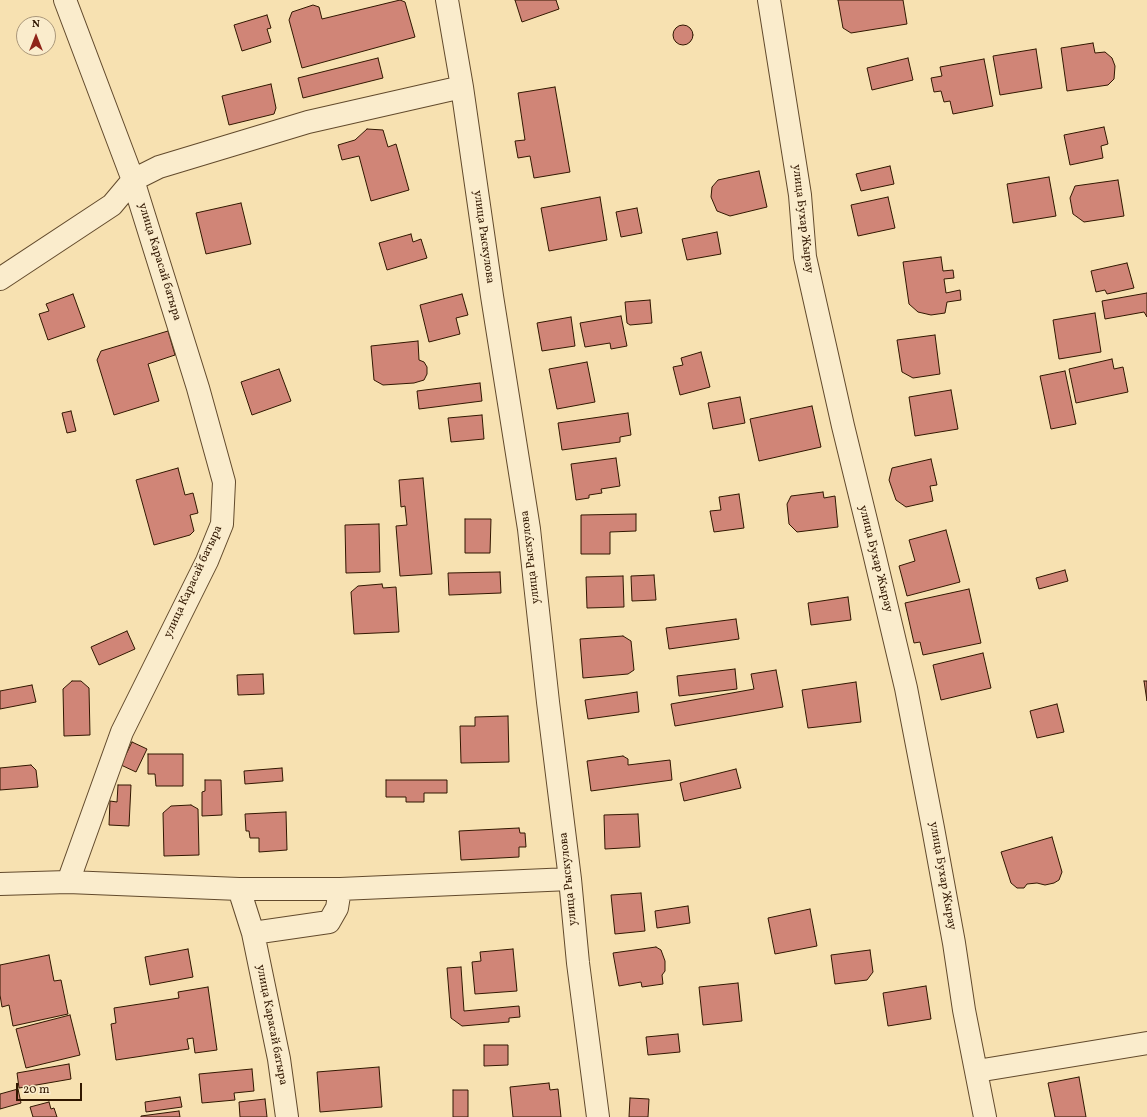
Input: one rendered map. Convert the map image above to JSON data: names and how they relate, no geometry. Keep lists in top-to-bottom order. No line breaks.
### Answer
{"streets":{"street":["улица Бухар Жырау","улица Рыскулова","улица Карасай батыра"]},"scale_bar":"20 m","north":"top"}
